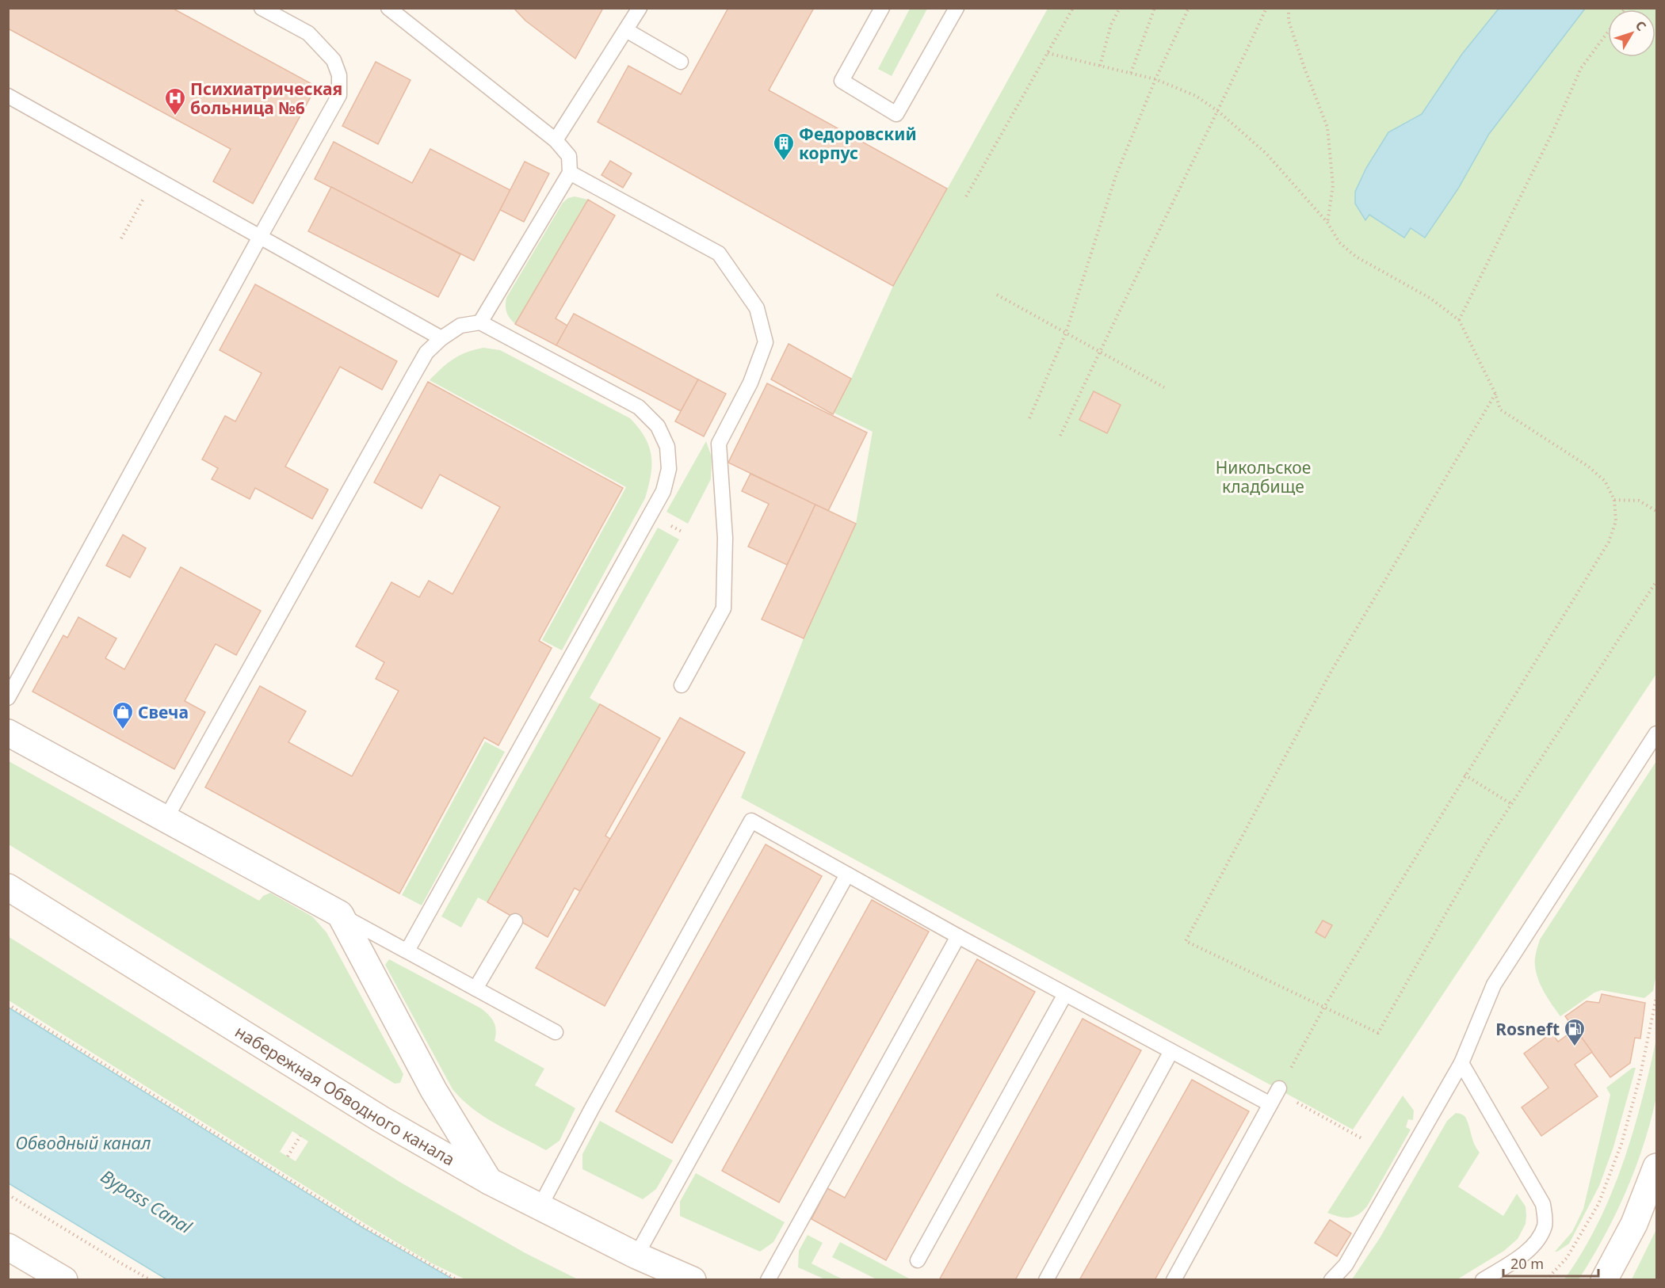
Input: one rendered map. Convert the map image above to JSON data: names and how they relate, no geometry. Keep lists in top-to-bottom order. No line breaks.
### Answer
{"streets":{"main road":["набережная Обводного канала"]},"water":["Обводный канал","Bypass Canal"],"parks":["Никольское кладбище"],"places":{"hospital":["Психиатрическая больница №6"],"building":["Федоровский корпус"],"shop":["Свеча"],"fuel station":["Rosneft"]},"scale_bar":"20 m","north":"top right"}
